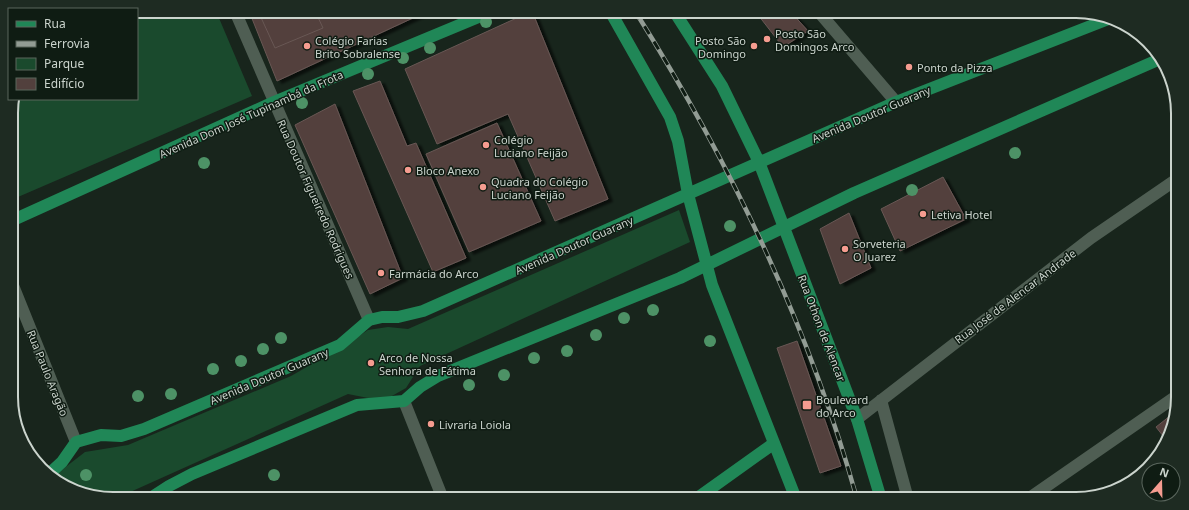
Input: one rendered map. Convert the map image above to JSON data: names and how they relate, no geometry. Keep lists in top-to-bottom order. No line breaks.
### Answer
{"streets":{"main road":["Avenida Dom José Tupinambá da Frota","Avenida Doutor Guarany","Rua Othon de Alencar"],"street":["Rua Doutor Figueiredo Rodrigues","Rua José de Alencar Andrade","Rua Paulo Aragão"]},"crossings":[["Avenida Dom José Tupinambá da Frota","Rua Doutor Figueiredo Rodrigues"],["Avenida Doutor Guarany","Rua Doutor Figueiredo Rodrigues"],["Avenida Doutor Guarany","Rua Othon de Alencar"],["Avenida Doutor Guarany","Rua Paulo Aragão"],["Rua José de Alencar Andrade","Rua Othon de Alencar"]],"places":{"other":["Posto São Domingos Arco","Colégio Farias Brito Sobralense","Posto São Domingo","Ponto da Pizza","Colégio Luciano Feijão","Bloco Anexo","Quadra do Colégio Luciano Feijão","Letiva Hotel","Sorveteria O Juarez","Farmácia do Arco","Arco de Nossa Senhora de Fátima","Livraria Loiola"],"transit":["Boulevard do Arco"]},"legend":["Rua","Ferrovia","Parque","Edifício"],"north":"top"}
